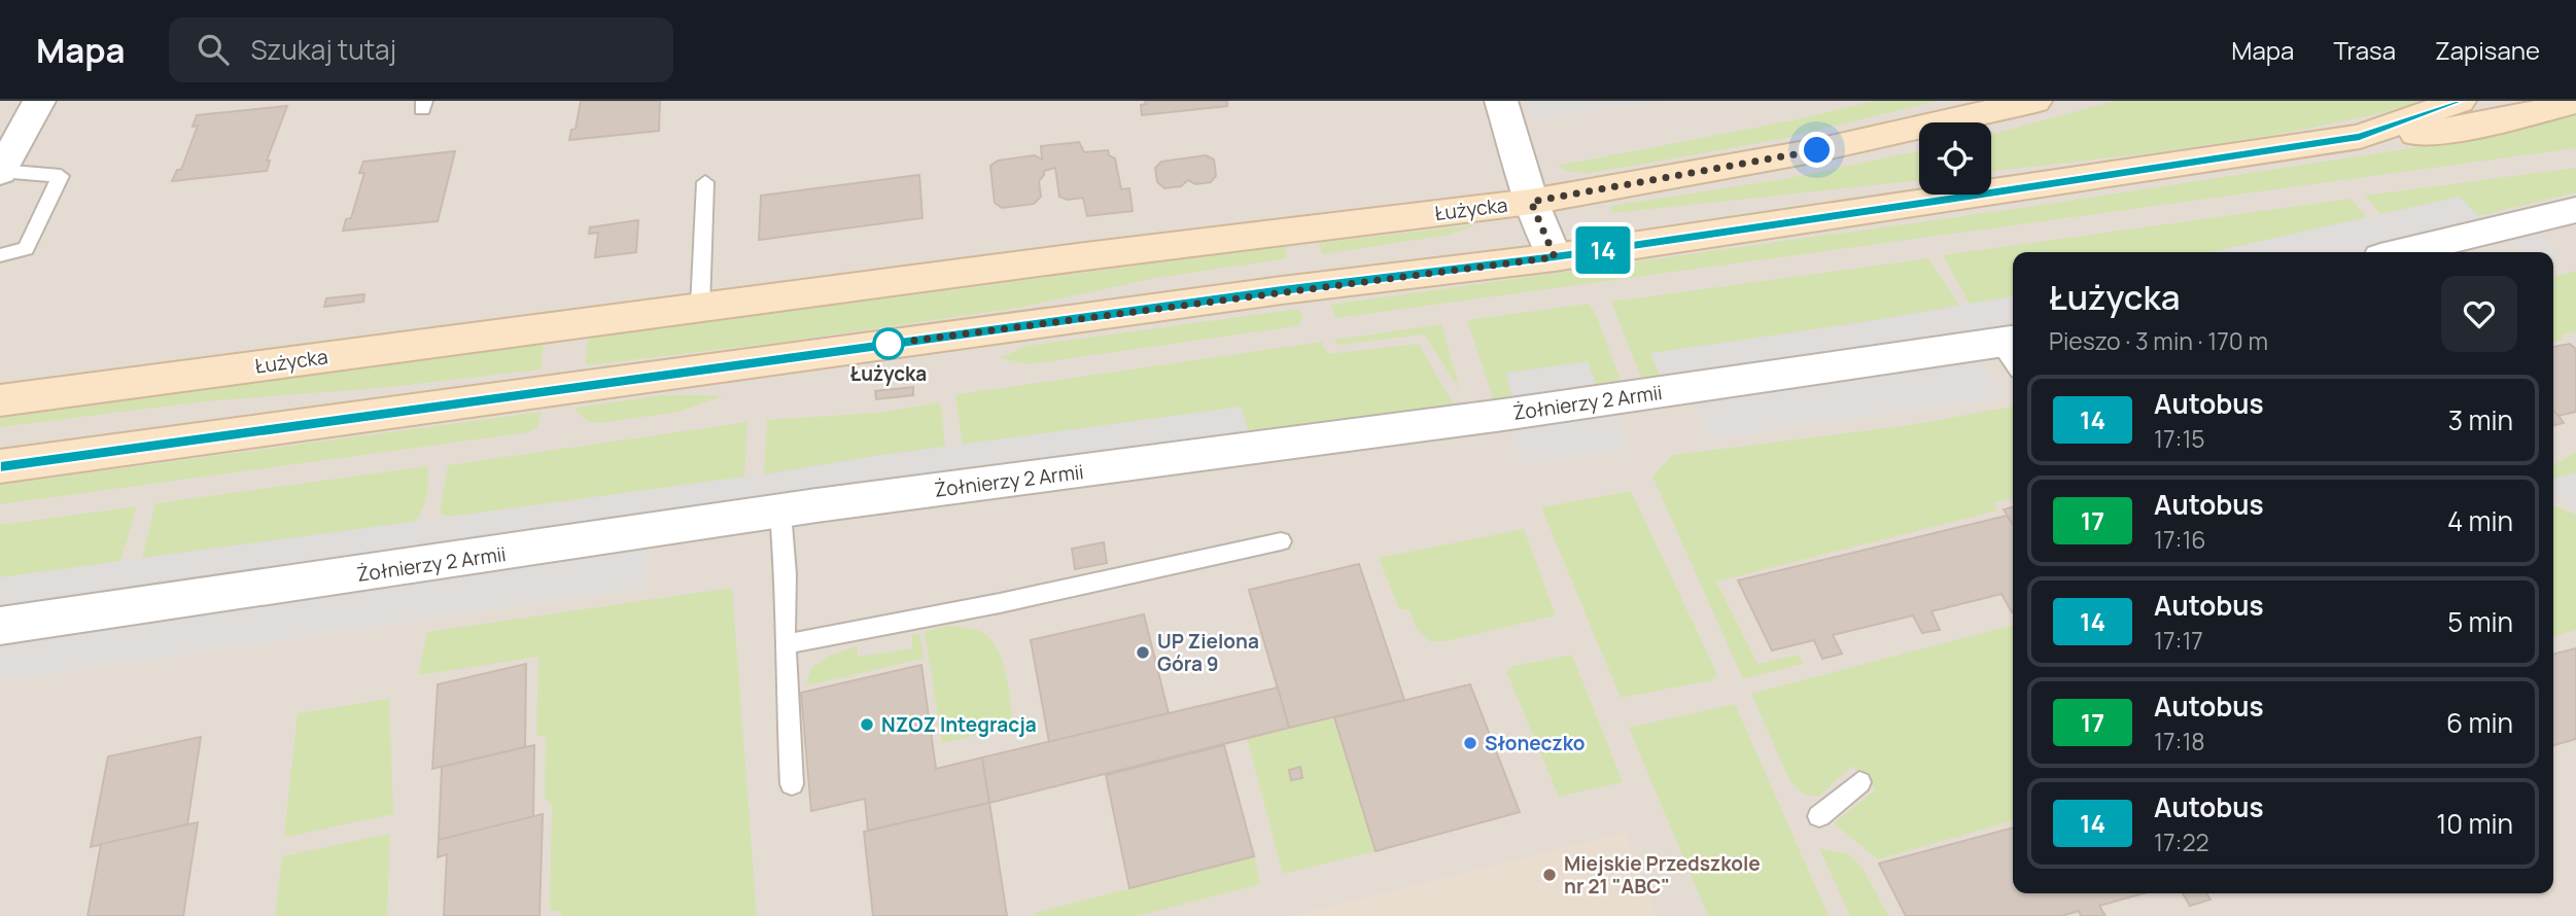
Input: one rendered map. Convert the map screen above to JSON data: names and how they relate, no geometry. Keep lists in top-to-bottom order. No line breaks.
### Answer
{"streets":{"main road":["Łużycka"],"street":["Żołnierzy 2 Armii"]},"places":["Łużycka","UP Zielona Góra 9","NZOZ Integracja","Słoneczko","Miejskie Przedszkole nr 21 \"ABC\""],"lines":["bus line 14"],"page":{"header":"Mapa","search":"Szukaj tutaj","nav":["Mapa","Trasa","Zapisane"],"on_map":"14","heading":["Łużycka","Pieszo · 3 min · 170 m"],"list":[{"mark":"14","name":"Autobus","note":"17:15","value":"3 min"},{"mark":"17","name":"Autobus","note":"17:16","value":"4 min"},{"mark":"14","name":"Autobus","note":"17:17","value":"5 min"},{"mark":"17","name":"Autobus","note":"17:18","value":"6 min"},{"mark":"14","name":"Autobus","note":"17:22","value":"10 min"}]}}
